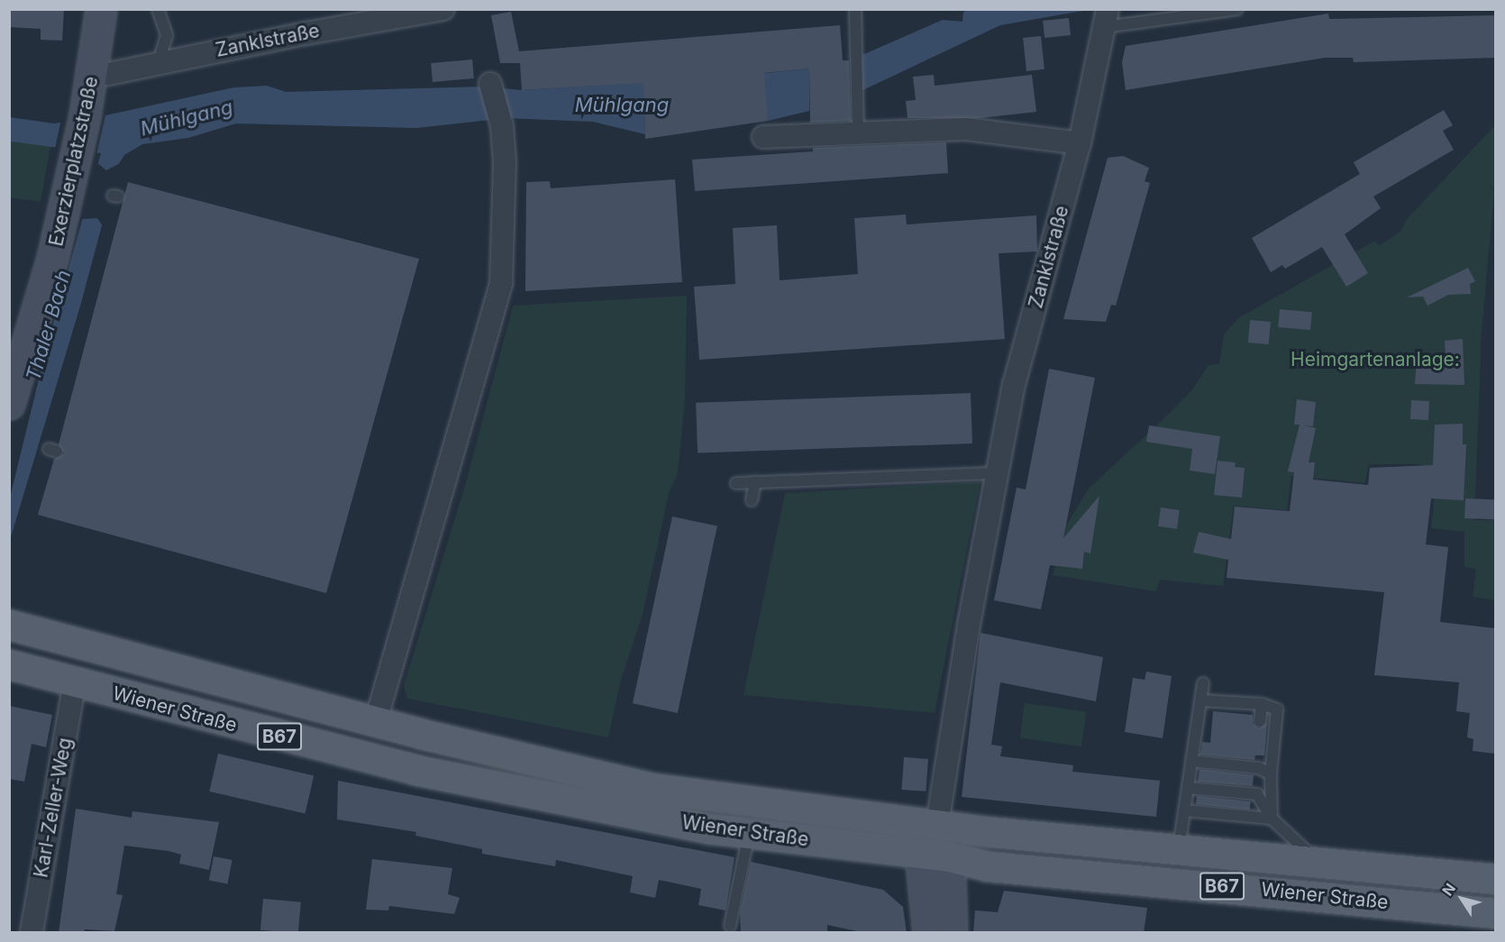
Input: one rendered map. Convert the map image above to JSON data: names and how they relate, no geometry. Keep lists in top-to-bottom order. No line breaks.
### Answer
{"streets":{"main road":["Wiener Straße","B67"],"street":["Zanklstraße","Exerzierplatzstraße","Karl-Zeller-Weg"]},"crossings":[["Zanklstraße","Exerzierplatzstraße"],["Wiener Straße","Karl-Zeller-Weg"]],"water":["Mühlgang","Thaler Bach"],"parks":["Heimgartenanlage:"],"north":"top left"}
